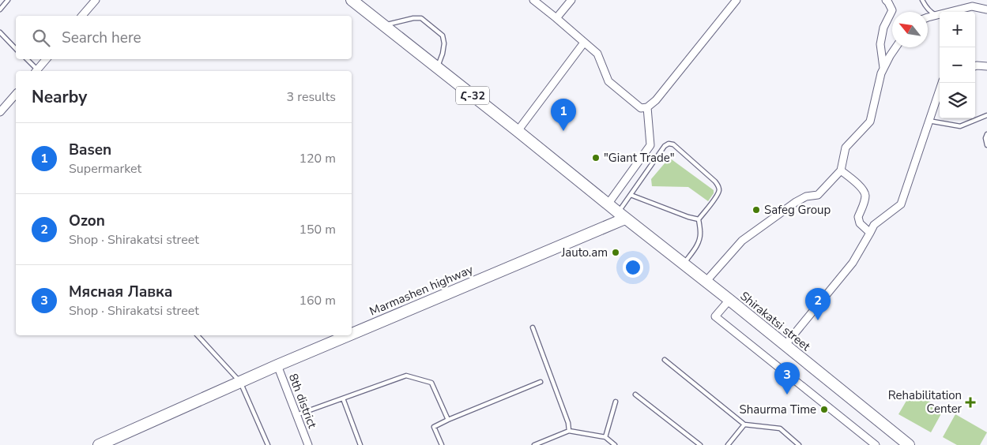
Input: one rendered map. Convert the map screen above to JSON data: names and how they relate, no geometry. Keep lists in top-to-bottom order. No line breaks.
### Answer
{"streets":{"main road":["Հ-32","Marmashen highway","Shirakatsi street"],"street":["8th district"]},"crossings":[["Հ-32","Marmashen highway"],["Հ-32","Shirakatsi street"],["Marmashen highway","Shirakatsi street"],["Marmashen highway","8th district"]],"places":{"other":["\"Giant Trade\"","Safeg Group","Jauto.am","Shaurma Time"],"health":["Rehabilitation Center"]},"north":"top left","page":{"map_buttons":["+","−"],"search":"Search here","heading":["Nearby","3 results"],"pins":["1","2","3"],"list":[{"mark":"1","name":"Basen","note":"Supermarket","value":"120 m"},{"mark":"2","name":"Ozon","note":"Shop · Shirakatsi street","value":"150 m"},{"mark":"3","name":"Мясная Лавка","note":"Shop · Shirakatsi street","value":"160 m"}]}}
